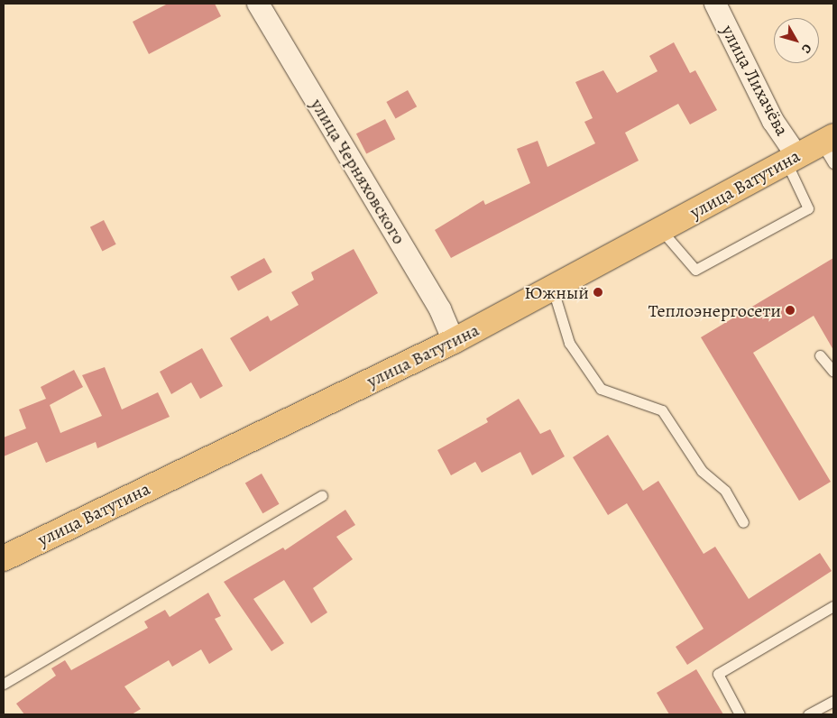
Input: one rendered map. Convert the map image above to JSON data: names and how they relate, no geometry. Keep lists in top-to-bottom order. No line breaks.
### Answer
{"streets":{"main road":["улица Ватутина"],"street":["улица Лихачёва","улица Черняховского"]},"crossings":[["улица Лихачёва","улица Ватутина"],["улица Черняховского","улица Ватутина"]],"places":["Южный","Теплоэнергосети"],"north":"bottom right"}
